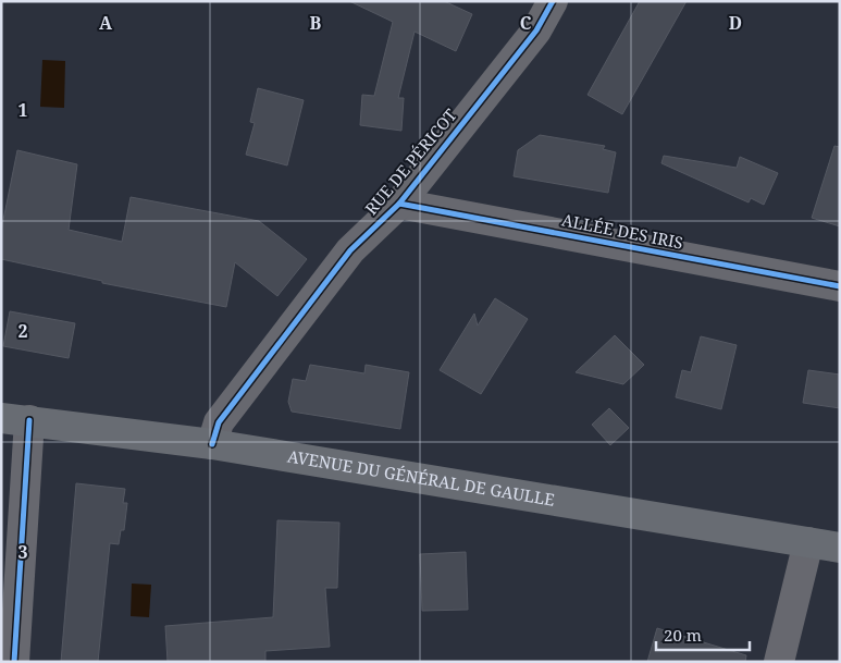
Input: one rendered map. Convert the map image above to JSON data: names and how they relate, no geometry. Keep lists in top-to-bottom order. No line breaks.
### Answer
{"streets":{"main road":["AVENUE DU GÉNÉRAL DE GAULLE"],"street":["RUE DE PÉRICOT","ALLÉE DES IRIS"]},"crossings":[["RUE DE PÉRICOT","ALLÉE DES IRIS"],["RUE DE PÉRICOT","AVENUE DU GÉNÉRAL DE GAULLE"]],"scale_bar":"20 m","grid":{"columns":["A","B","C","D"],"rows":["1","2","3"]}}
